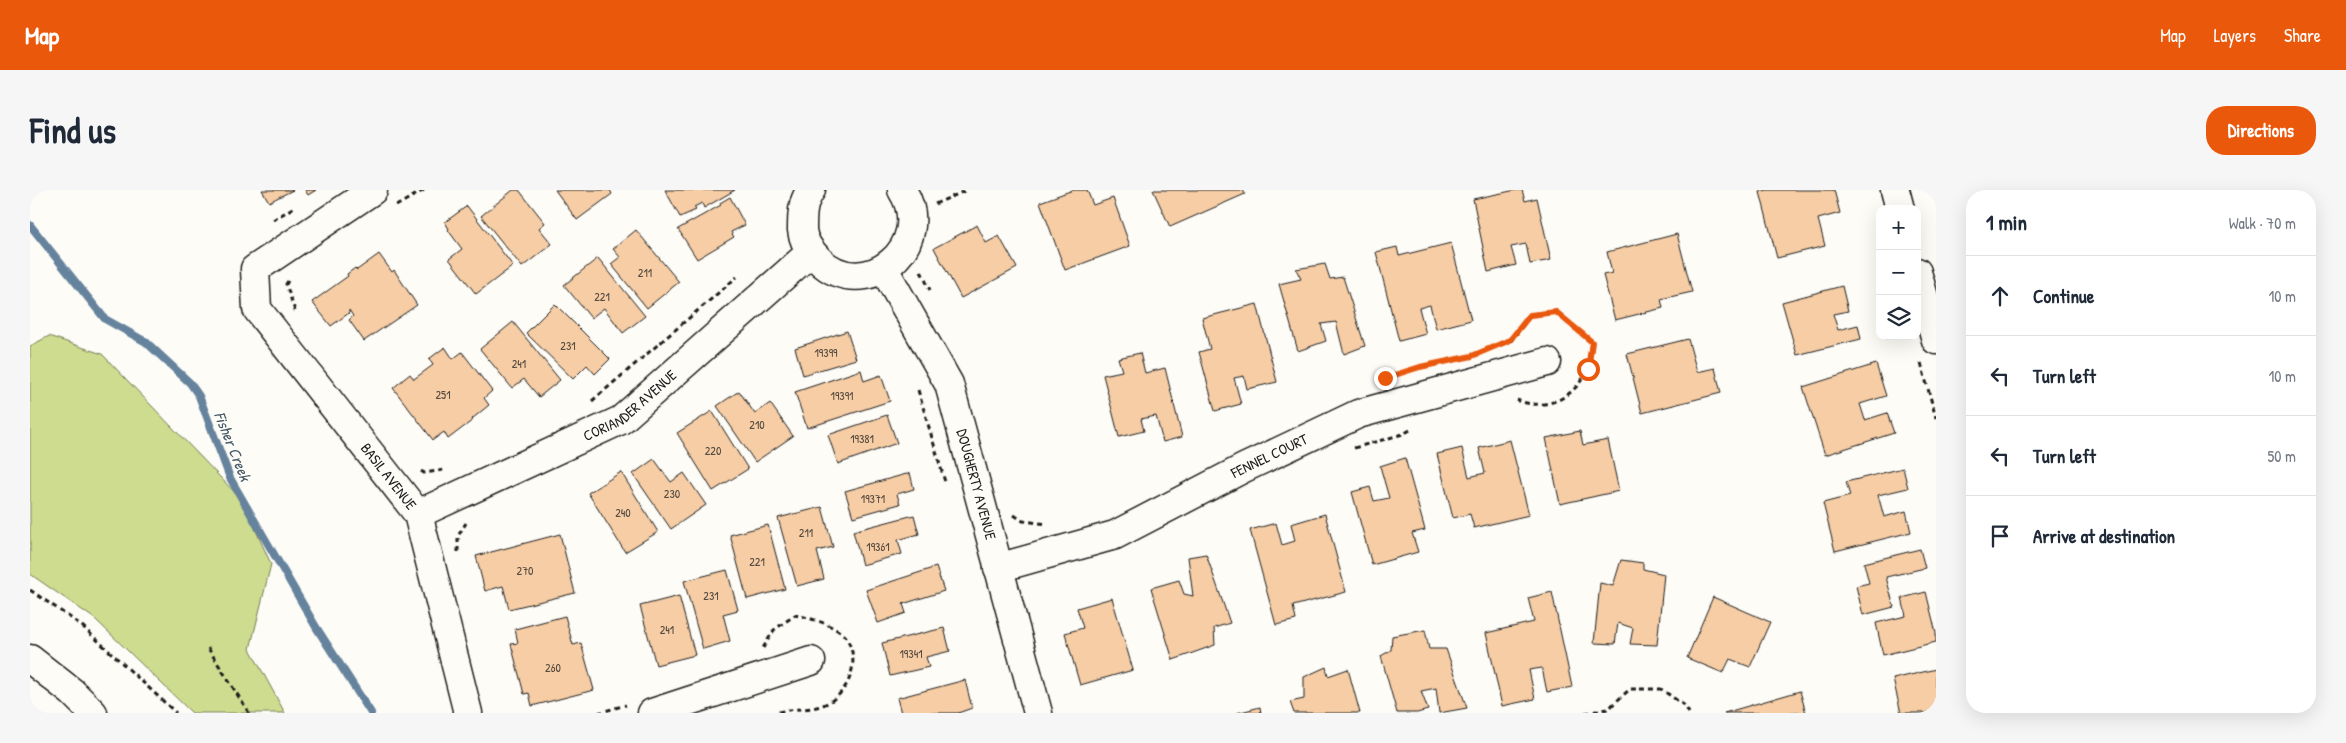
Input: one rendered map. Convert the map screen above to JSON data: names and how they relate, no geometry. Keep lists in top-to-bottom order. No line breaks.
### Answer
{"streets":{"street":["CORIANDER AVENUE","FENNEL COURT","BASIL AVENUE","DOUGHERTY AVENUE"]},"crossings":[["CORIANDER AVENUE","BASIL AVENUE"],["FENNEL COURT","DOUGHERTY AVENUE"]],"water":["Fisher Creek"],"house_numbers":["211","221","231","19399","241","251","19391","210","19381","220","230","19371","240","211","19361","221","270","231","241","19341","260"],"page":{"header":"Map","nav":["Map","Layers","Share"],"buttons":"Directions","title":"Find us","heading":["1 min","Walk · 70 m"],"map_buttons":["+","−"],"list":[["Continue","10 m"],["Turn left","10 m"],["Turn left","50 m"],"Arrive at destination"]}}
